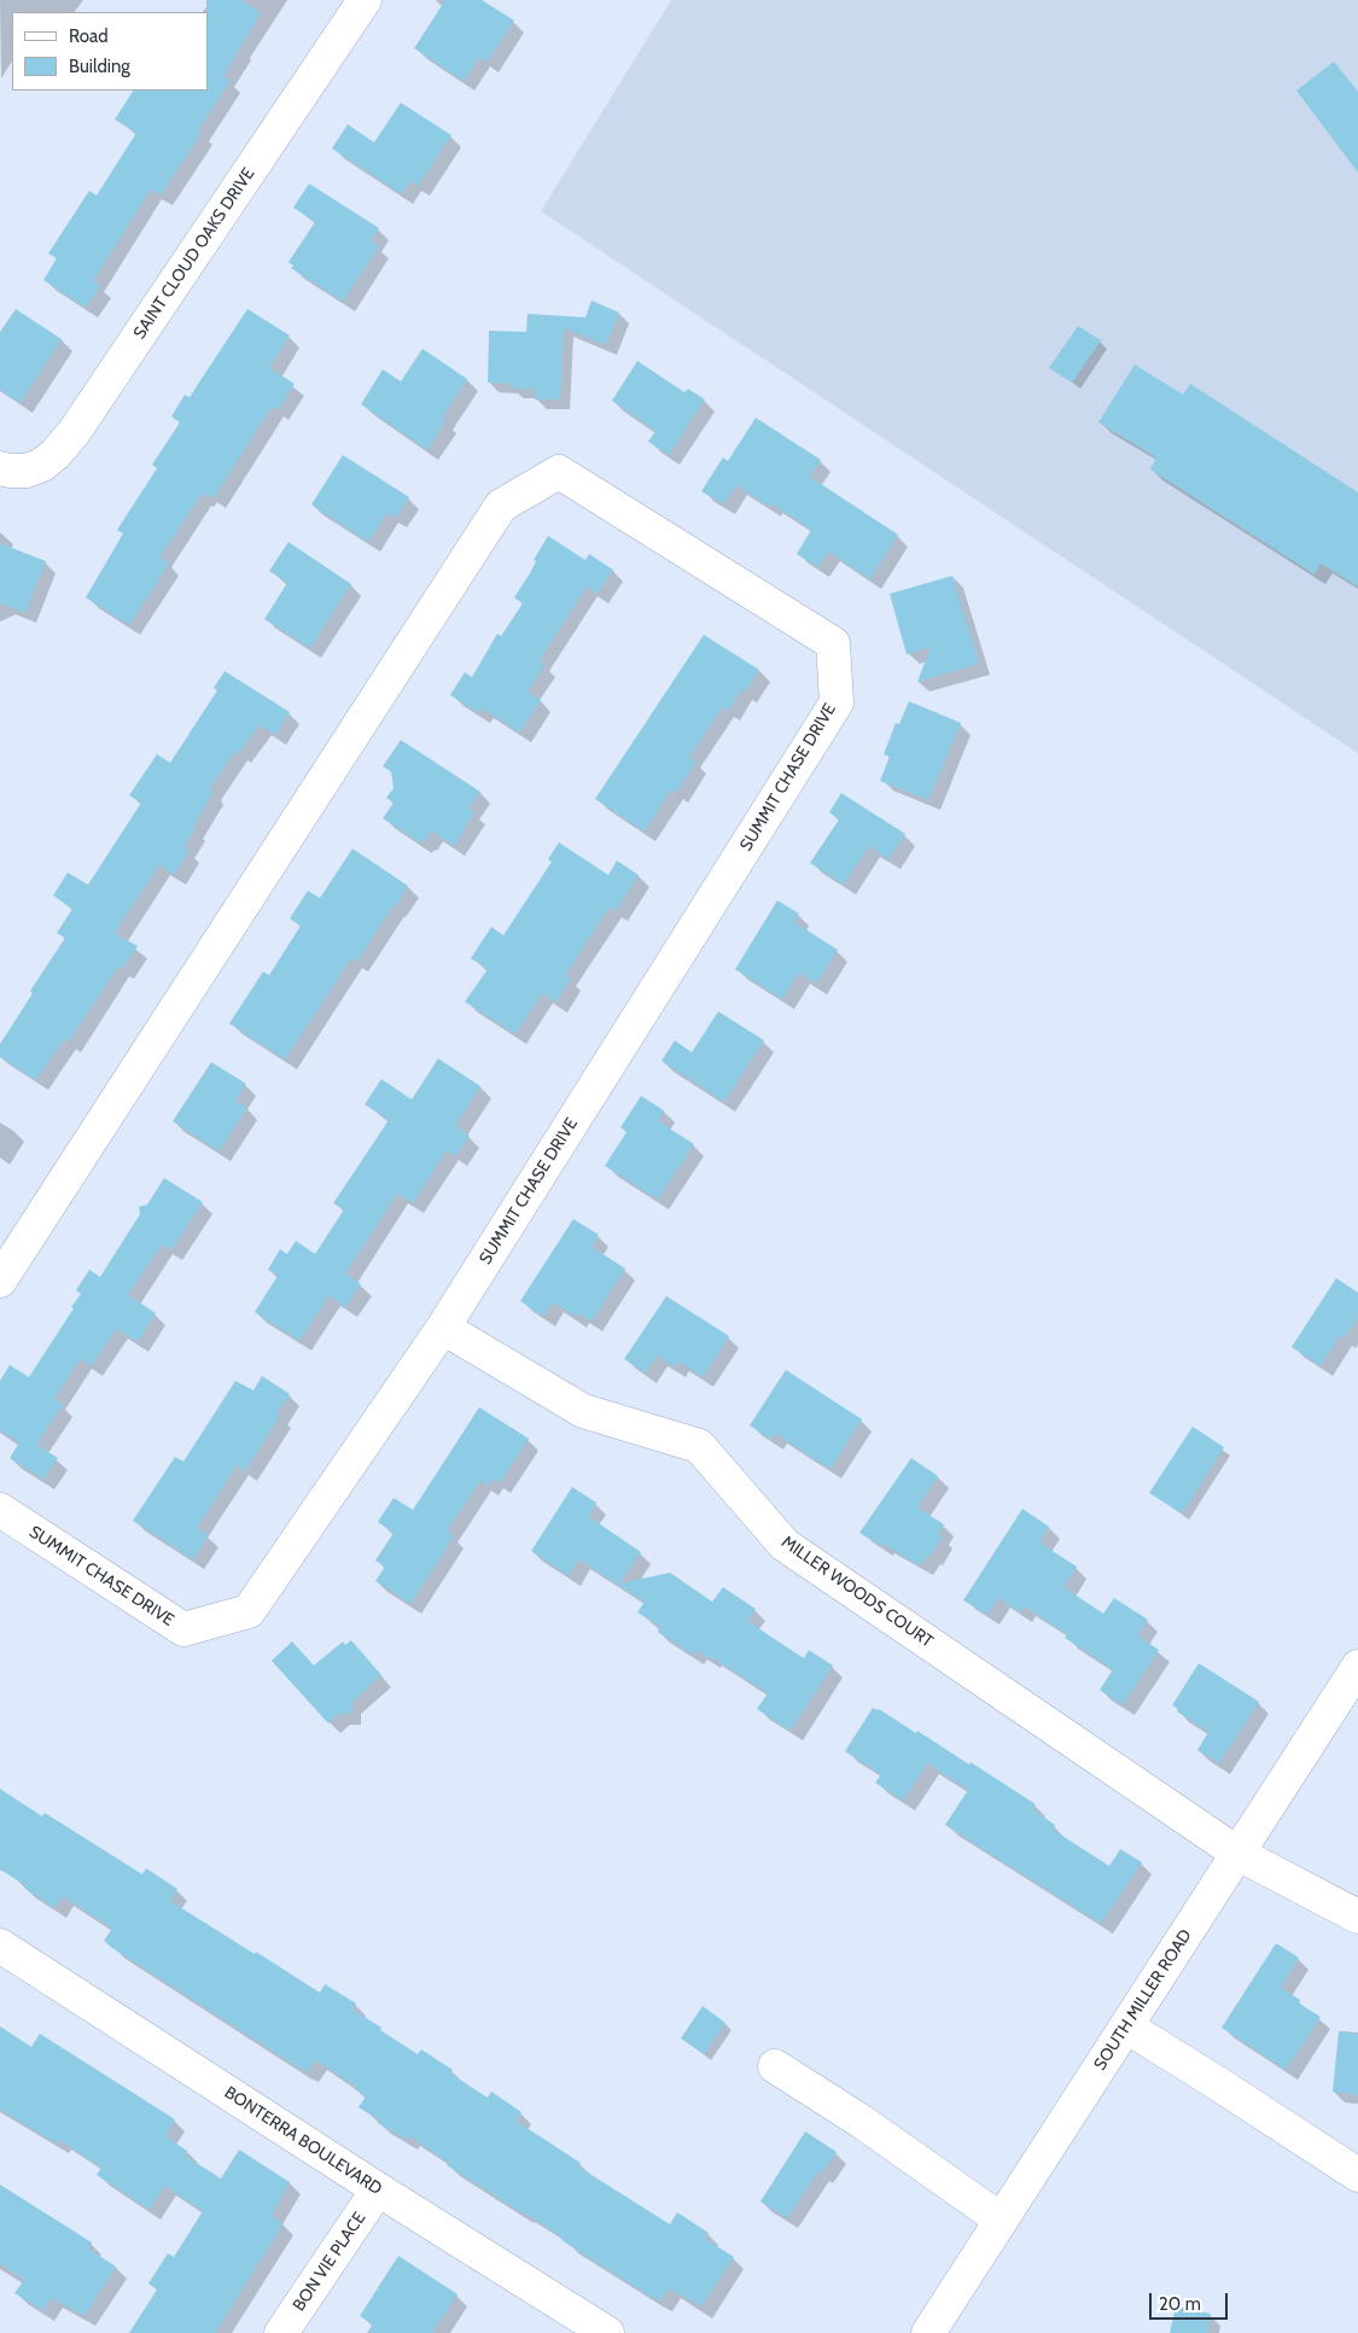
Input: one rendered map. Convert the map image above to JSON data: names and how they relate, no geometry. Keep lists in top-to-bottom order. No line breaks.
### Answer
{"streets":{"street":["SAINT CLOUD OAKS DRIVE","SUMMIT CHASE DRIVE","MILLER WOODS COURT","SOUTH MILLER ROAD","BONTERRA BOULEVARD","BON VIE PLACE"]},"crossings":[["SUMMIT CHASE DRIVE","MILLER WOODS COURT"],["MILLER WOODS COURT","SOUTH MILLER ROAD"],["BONTERRA BOULEVARD","BON VIE PLACE"]],"legend":["Road","Building"],"scale_bar":"20 m"}
